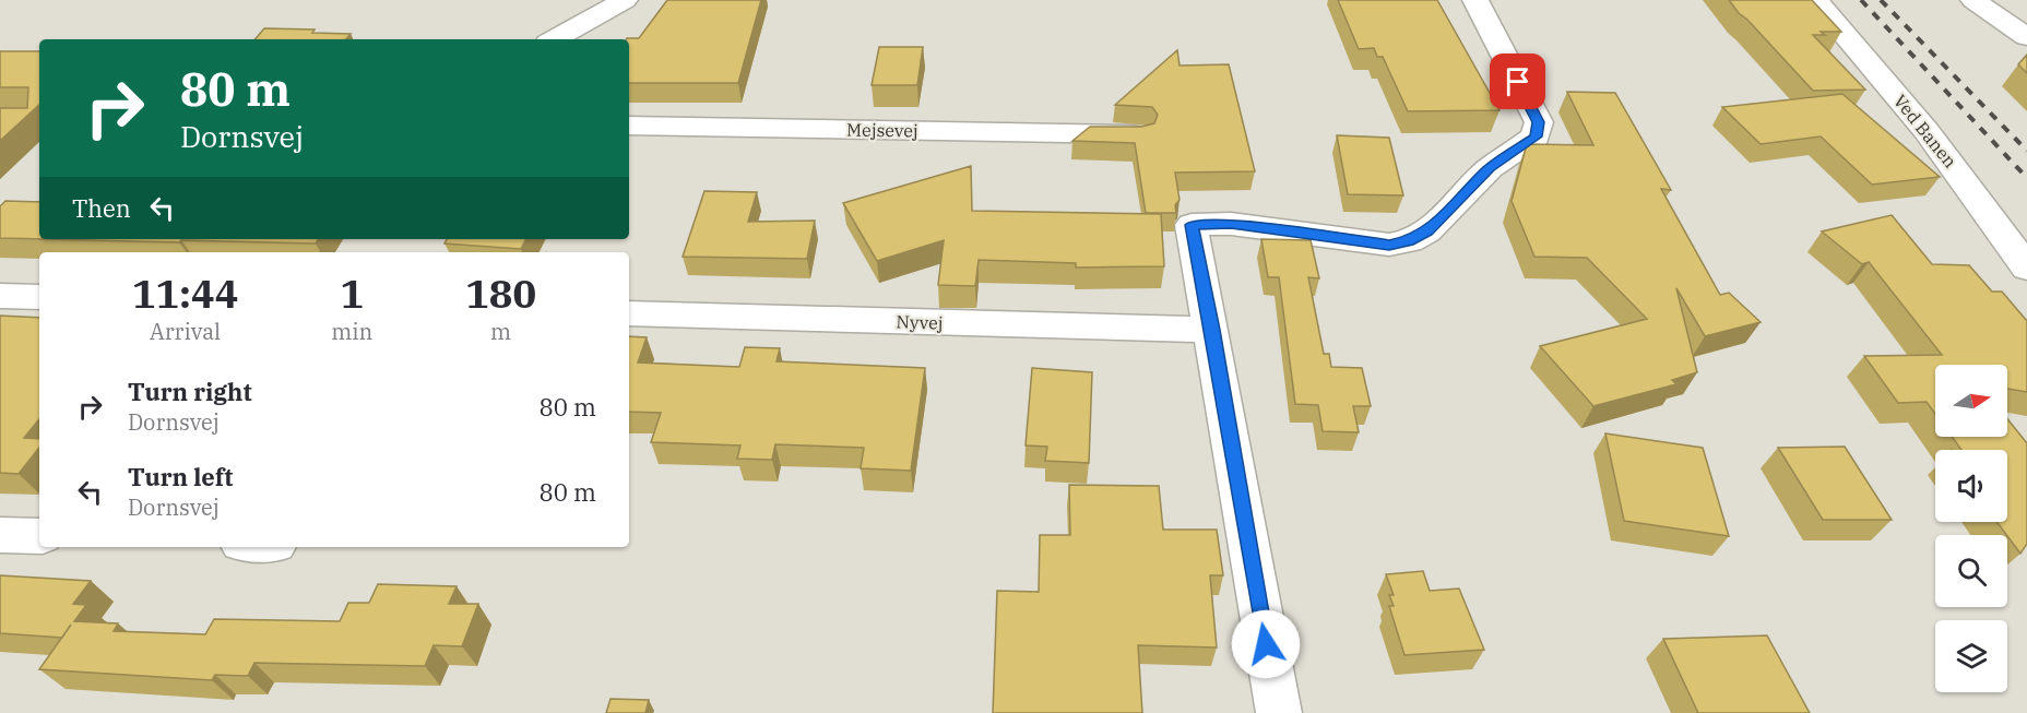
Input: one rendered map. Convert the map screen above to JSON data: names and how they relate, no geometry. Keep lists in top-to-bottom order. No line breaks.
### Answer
{"streets":{"street":["Mejsevej","Ved Banen","Nyvej"]},"north":"right","page":{"turn":["80 m","Dornsvej"],"then":"Then","eta":["11:44","Arrival","1","min","180","m"],"list":[{"name":"Turn right","note":"Dornsvej","value":"80 m"},{"name":"Turn left","note":"Dornsvej","value":"80 m"}]}}
